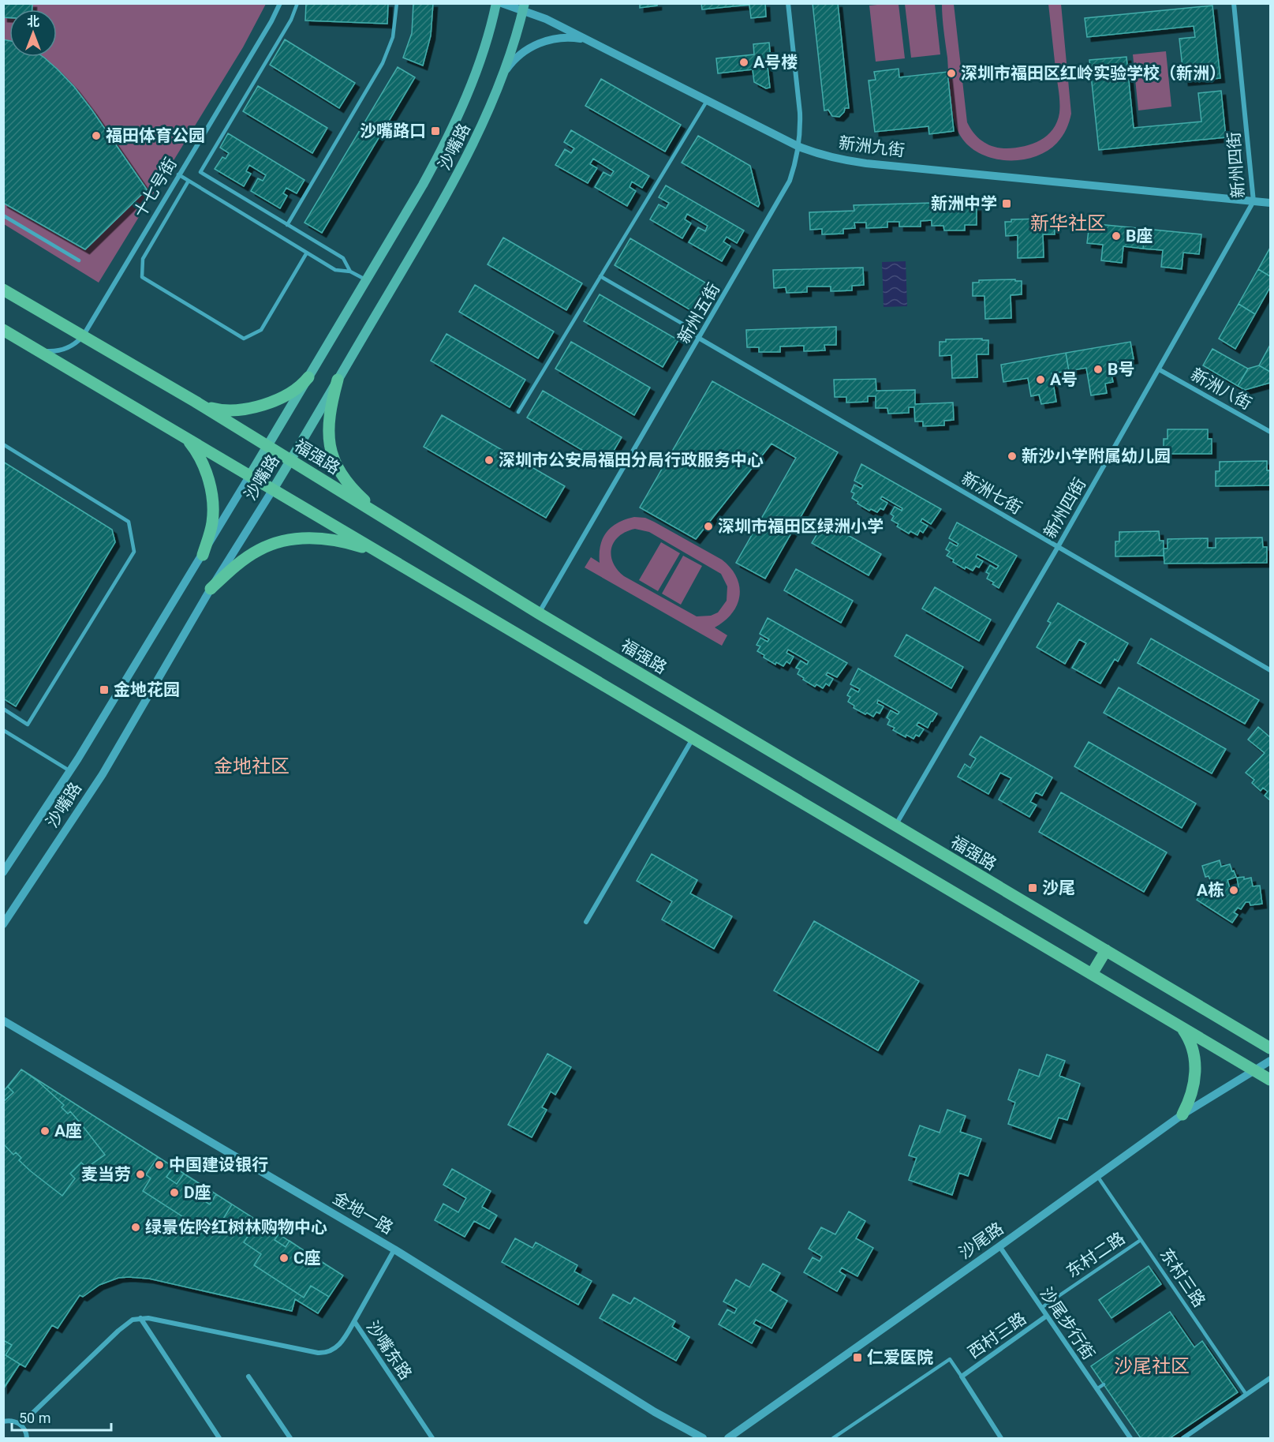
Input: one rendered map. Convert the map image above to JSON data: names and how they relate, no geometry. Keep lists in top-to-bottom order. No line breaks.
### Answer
{"streets":{"main road":["沙嘴路","福强路"],"street":["新洲九街","新州四街","十七号街","新州五街","新洲八街","新洲七街","金地一路","沙尾路","沙尾步行街","西村三路","沙嘴东路"],"lane":["东村二路","东村三路"]},"crossings":[["沙嘴路","新洲九街"],["沙嘴路","福强路"],["新洲九街","新州四街"],["新洲九街","新州五街"],["新州四街","新洲八街"],["新州四街","福强路"],["新州四街","新洲七街"],["十七号街","福强路"],["新州五街","福强路"],["新州五街","新洲七街"],["金地一路","沙嘴东路"],["沙尾路","东村三路"],["沙尾路","沙尾步行街"],["东村二路","东村三路"],["东村二路","沙尾步行街"],["沙尾步行街","西村三路"]],"districts":["新华社区","金地社区","沙尾社区"],"places":{"other":["A号楼","深圳市福田区红岭实验学校（新洲）","福田体育公园","B座","B号","A号","新沙小学附属幼儿园","深圳市公安局福田分局行政服务中心","深圳市福田区绿洲小学","A栋","A座","中国建设银行","麦当劳","D座","绿景佐阾红树林购物中心","C座"],"transit":["沙嘴路口","新洲中学","金地花园","沙尾","仁爱医院"]},"scale_bar":"50 m","north":"top"}
